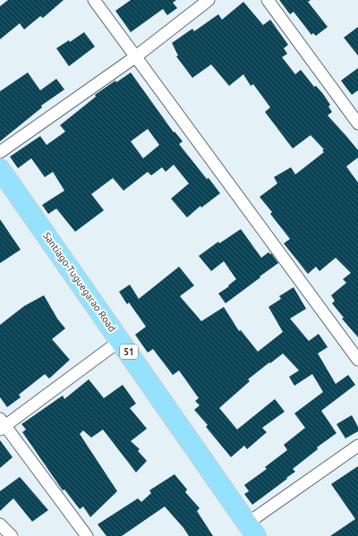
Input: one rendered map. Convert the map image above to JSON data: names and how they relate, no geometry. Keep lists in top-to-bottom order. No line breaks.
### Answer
{"streets":{"highway":["Santiago-Tuguegarao Road","51"]}}
